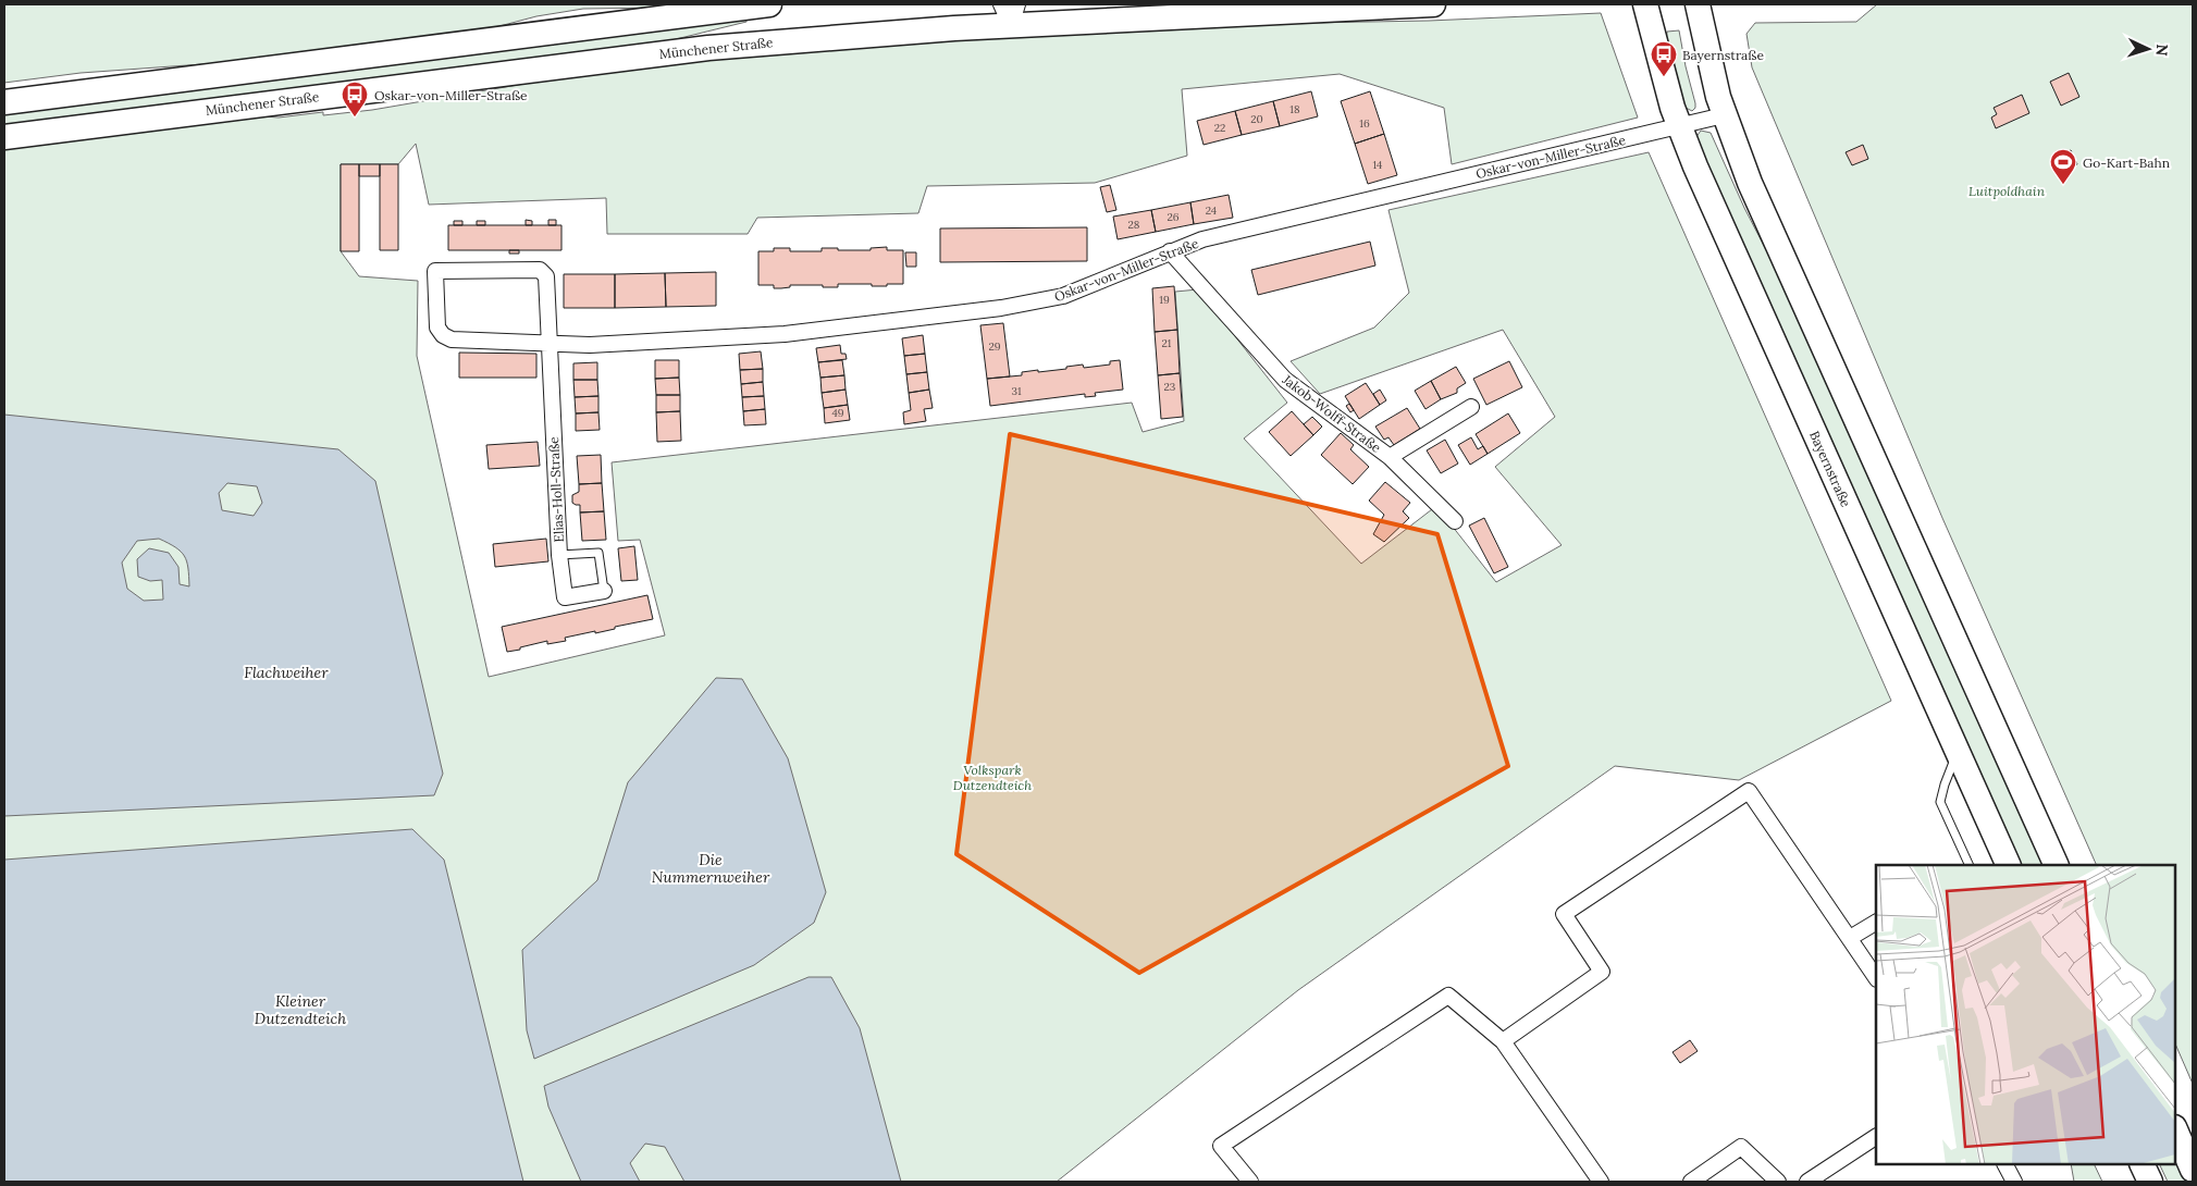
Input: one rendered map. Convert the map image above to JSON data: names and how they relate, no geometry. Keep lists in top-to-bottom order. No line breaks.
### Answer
{"streets":{"main road":["Münchener Straße","Bayernstraße"],"street":["Oskar-von-Miller-Straße","Jakob-Wolff-Straße","Elias-Holl-Straße"]},"crossings":[["Oskar-von-Miller-Straße","Jakob-Wolff-Straße"],["Oskar-von-Miller-Straße","Bayernstraße"],["Oskar-von-Miller-Straße","Elias-Holl-Straße"]],"water":["Flachweiher","Die Nummernweiher","Kleiner Dutzendteich"],"parks":["Luitpoldhain","Volkspark Dutzendteich"],"places":{"bus stop":["Bayernstraße","Oskar-von-Miller-Straße"],"sports":["Go-Kart-Bahn"]},"house_numbers":["18","20","16","22","14","24","26","28","19","21","29","23","31","49"],"north":"right"}
